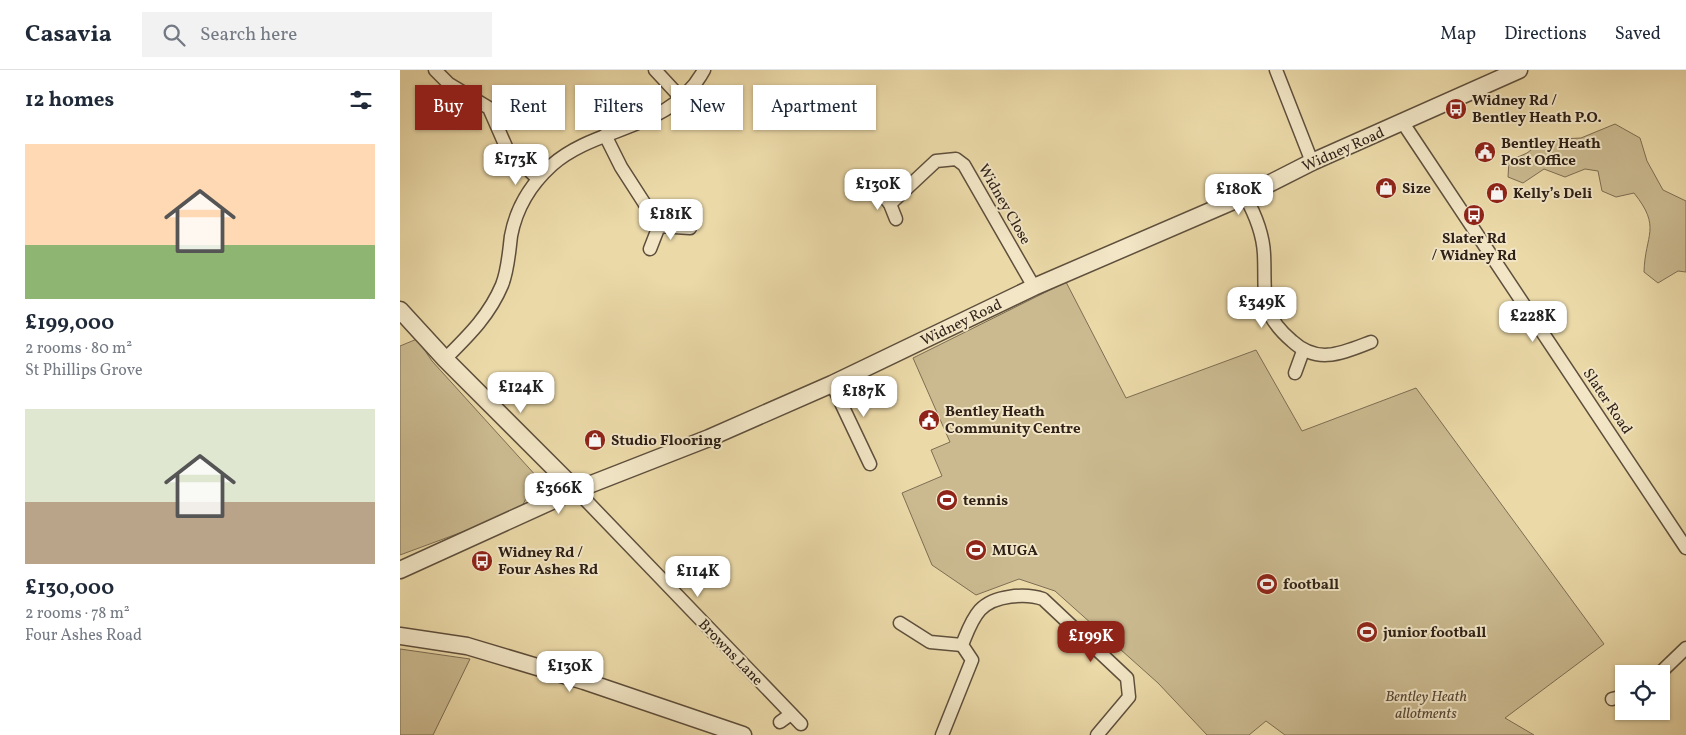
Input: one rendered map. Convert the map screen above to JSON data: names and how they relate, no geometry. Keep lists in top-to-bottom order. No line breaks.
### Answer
{"streets":{"street":["Widney Road","Widney Close","Slater Road","Browns Lane"]},"crossings":[["Widney Road","Widney Close"],["Widney Road","Slater Road"],["Widney Road","Browns Lane"]],"parks":["Bentley Heath allotments"],"places":{"bus stop":["Widney Rd / Bentley Heath P.O.","Slater Rd / Widney Rd","Widney Rd / Four Ashes Rd"],"public building":["Bentley Heath Post Office","Bentley Heath Community Centre"],"shop":["Size","Kelly’s Deli","Studio Flooring"],"sports":["tennis","MUGA","football","junior football"]},"page":{"header":"Casavia","search":"Search here","nav":["Map","Directions","Saved"],"heading":"12 homes","chip":["Buy","Rent","Filters","New","Apartment"],"list":[{"name":"£199,000","note":"2 rooms · 80 m² · St Phillips Grove"},{"name":"£130,000","note":"2 rooms · 78 m² · Four Ashes Road"}],"price":["£173K","£130K","£180K","£181K","£349K","£228K","£124K","£187K","£366K","£114K","£199K","£130K"]}}
